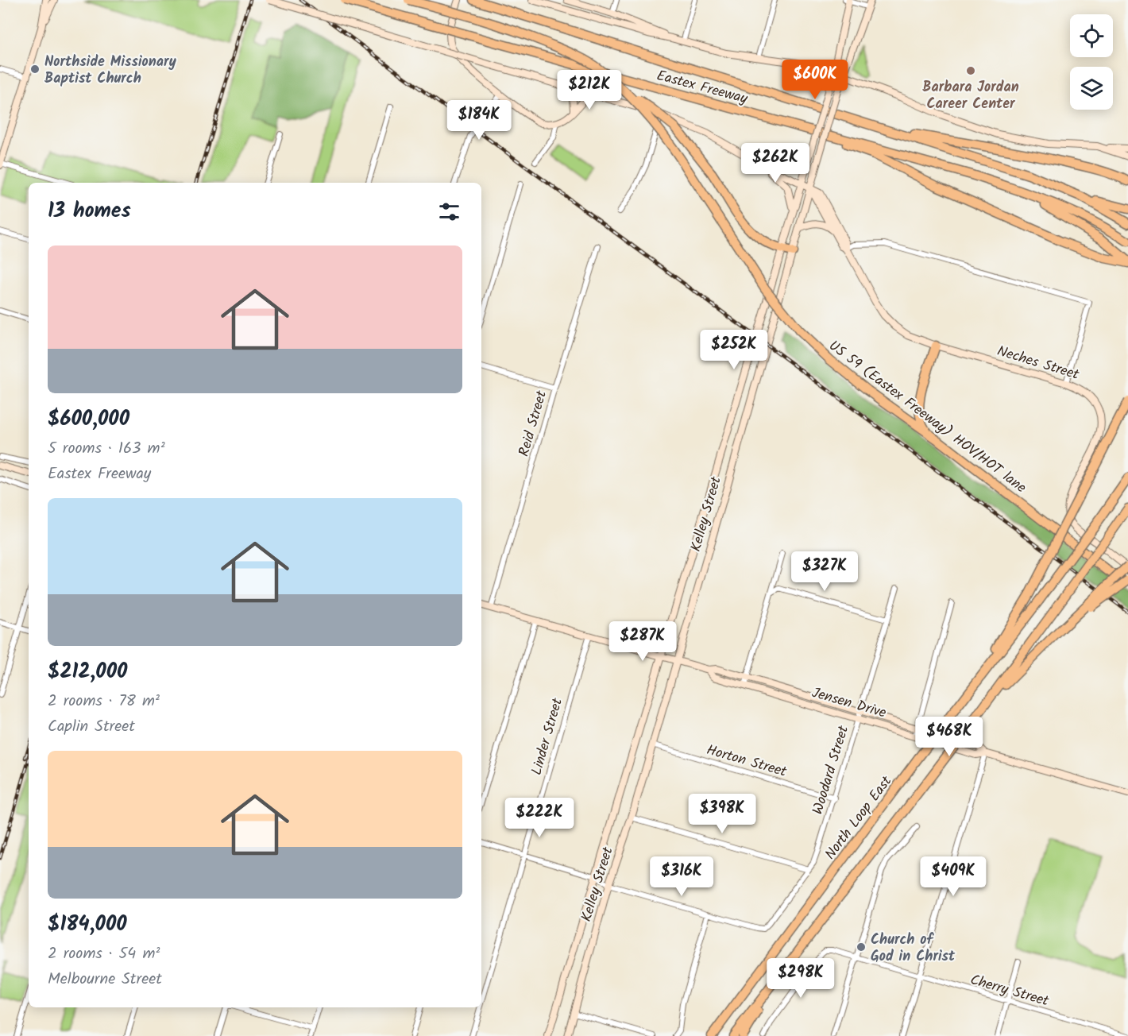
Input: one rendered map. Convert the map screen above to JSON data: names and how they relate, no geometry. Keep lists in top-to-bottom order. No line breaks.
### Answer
{"streets":{"highway":["Eastex Freeway","US 59 (Eastex Freeway) HOV/HOT lane","North Loop East"],"main road":["Neches Street","Kelley Street","Jensen Drive"],"street":["Reid Street","Linder Street","Horton Street","Woodard Street","Cherry Street"]},"crossings":[["Neches Street","Kelley Street"],["Reid Street","Jensen Drive"],["Kelley Street","Jensen Drive"],["Kelley Street","Horton Street"],["Jensen Drive","Linder Street"],["Jensen Drive","Woodard Street"],["Horton Street","Woodard Street"]],"places":["Northside Missionary Baptist Church","Barbara Jordan Career Center","Church of God in Christ"],"page":{"price":["$600K","$212K","$184K","$262K","$252K","$327K","$287K","$468K","$398K","$222K","$316K","$409K","$298K"],"heading":"13 homes","list":[{"name":"$600,000","note":"5 rooms · 163 m² · Eastex Freeway"},{"name":"$212,000","note":"2 rooms · 78 m² · Caplin Street"},{"name":"$184,000","note":"2 rooms · 54 m² · Melbourne Street"}]}}
